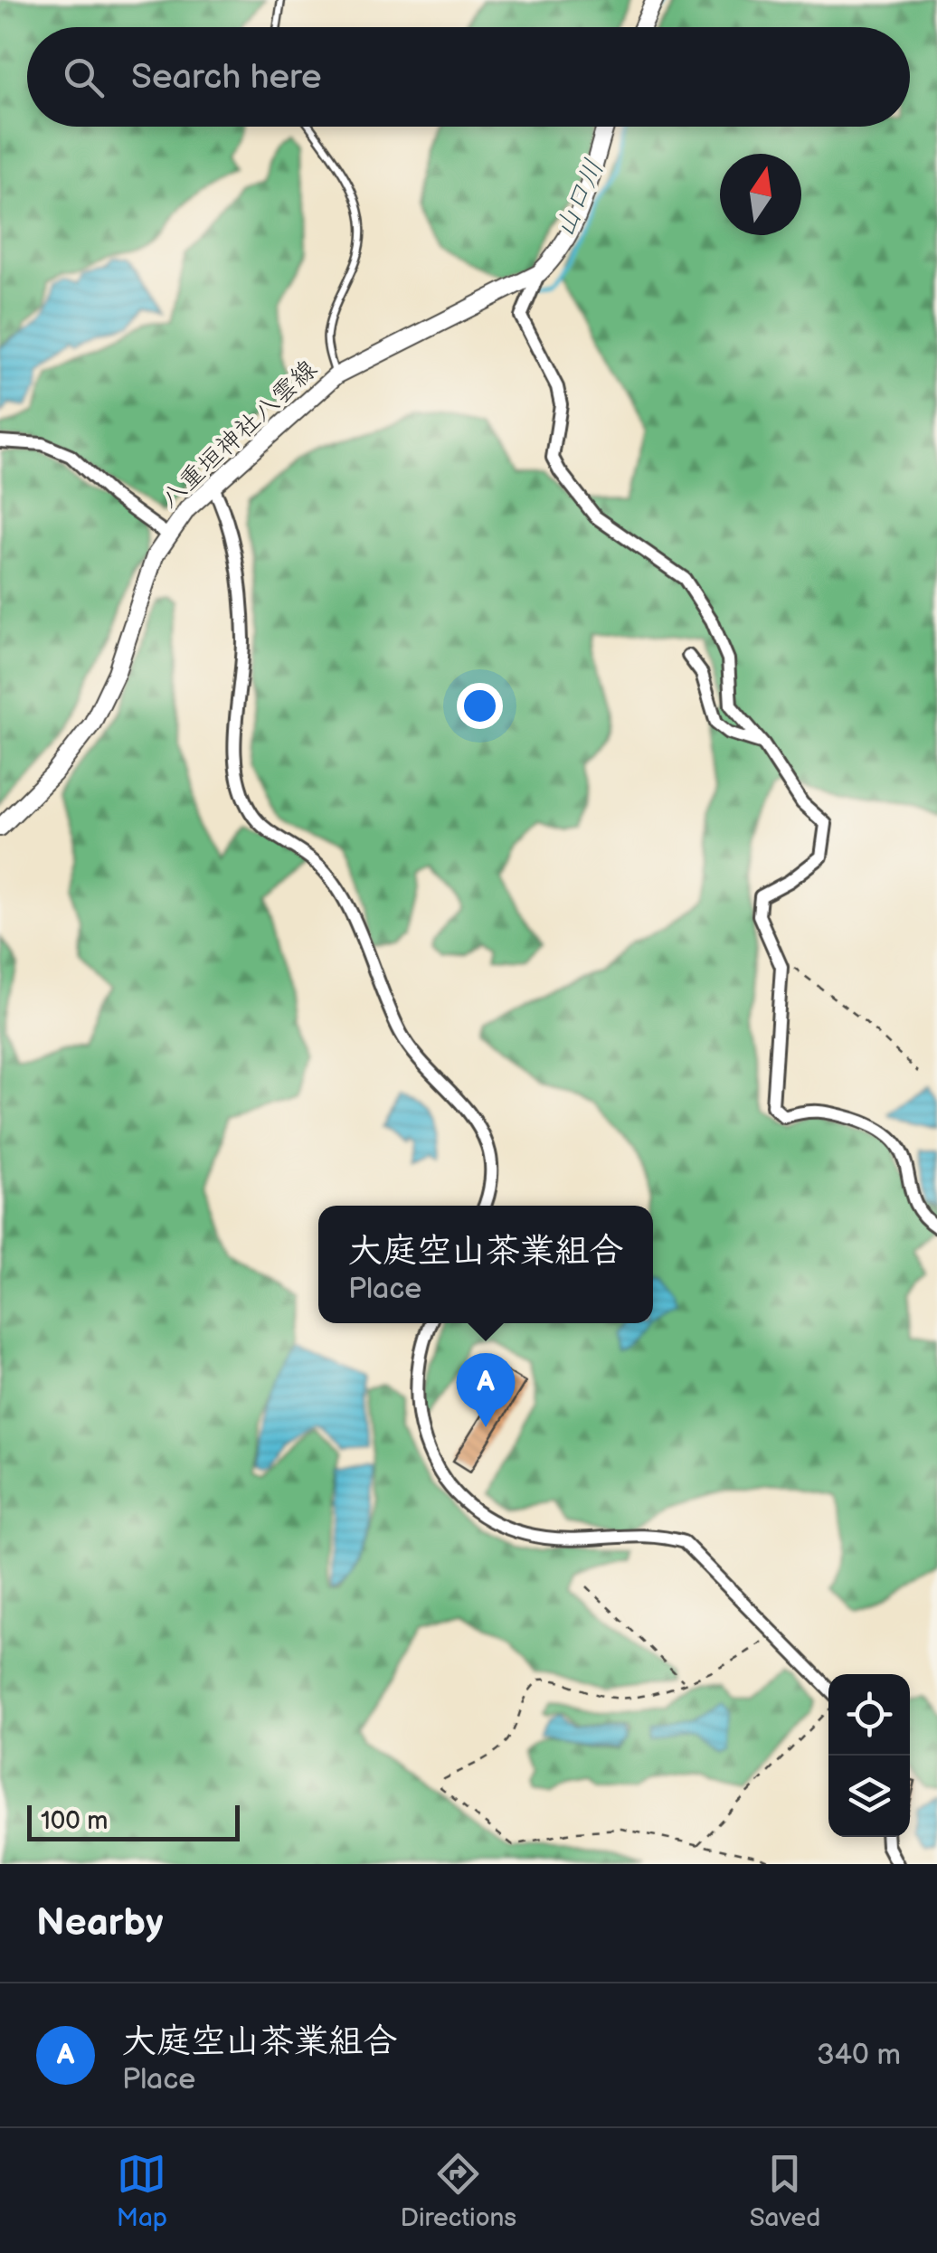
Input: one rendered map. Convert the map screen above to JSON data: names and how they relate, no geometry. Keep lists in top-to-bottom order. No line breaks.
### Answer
{"streets":{"main road":["八重垣神社八雲線"]},"water":["山口川"],"scale_bar":"100 m","north":"top","page":{"search":"Search here","popup":["大庭空山茶業組合","Place"],"pins":"A","scale":"100 m","heading":"Nearby","list":[{"mark":"A","name":"大庭空山茶業組合","note":"Place","value":"340 m"}],"nav":["Map","Directions","Saved"]}}
